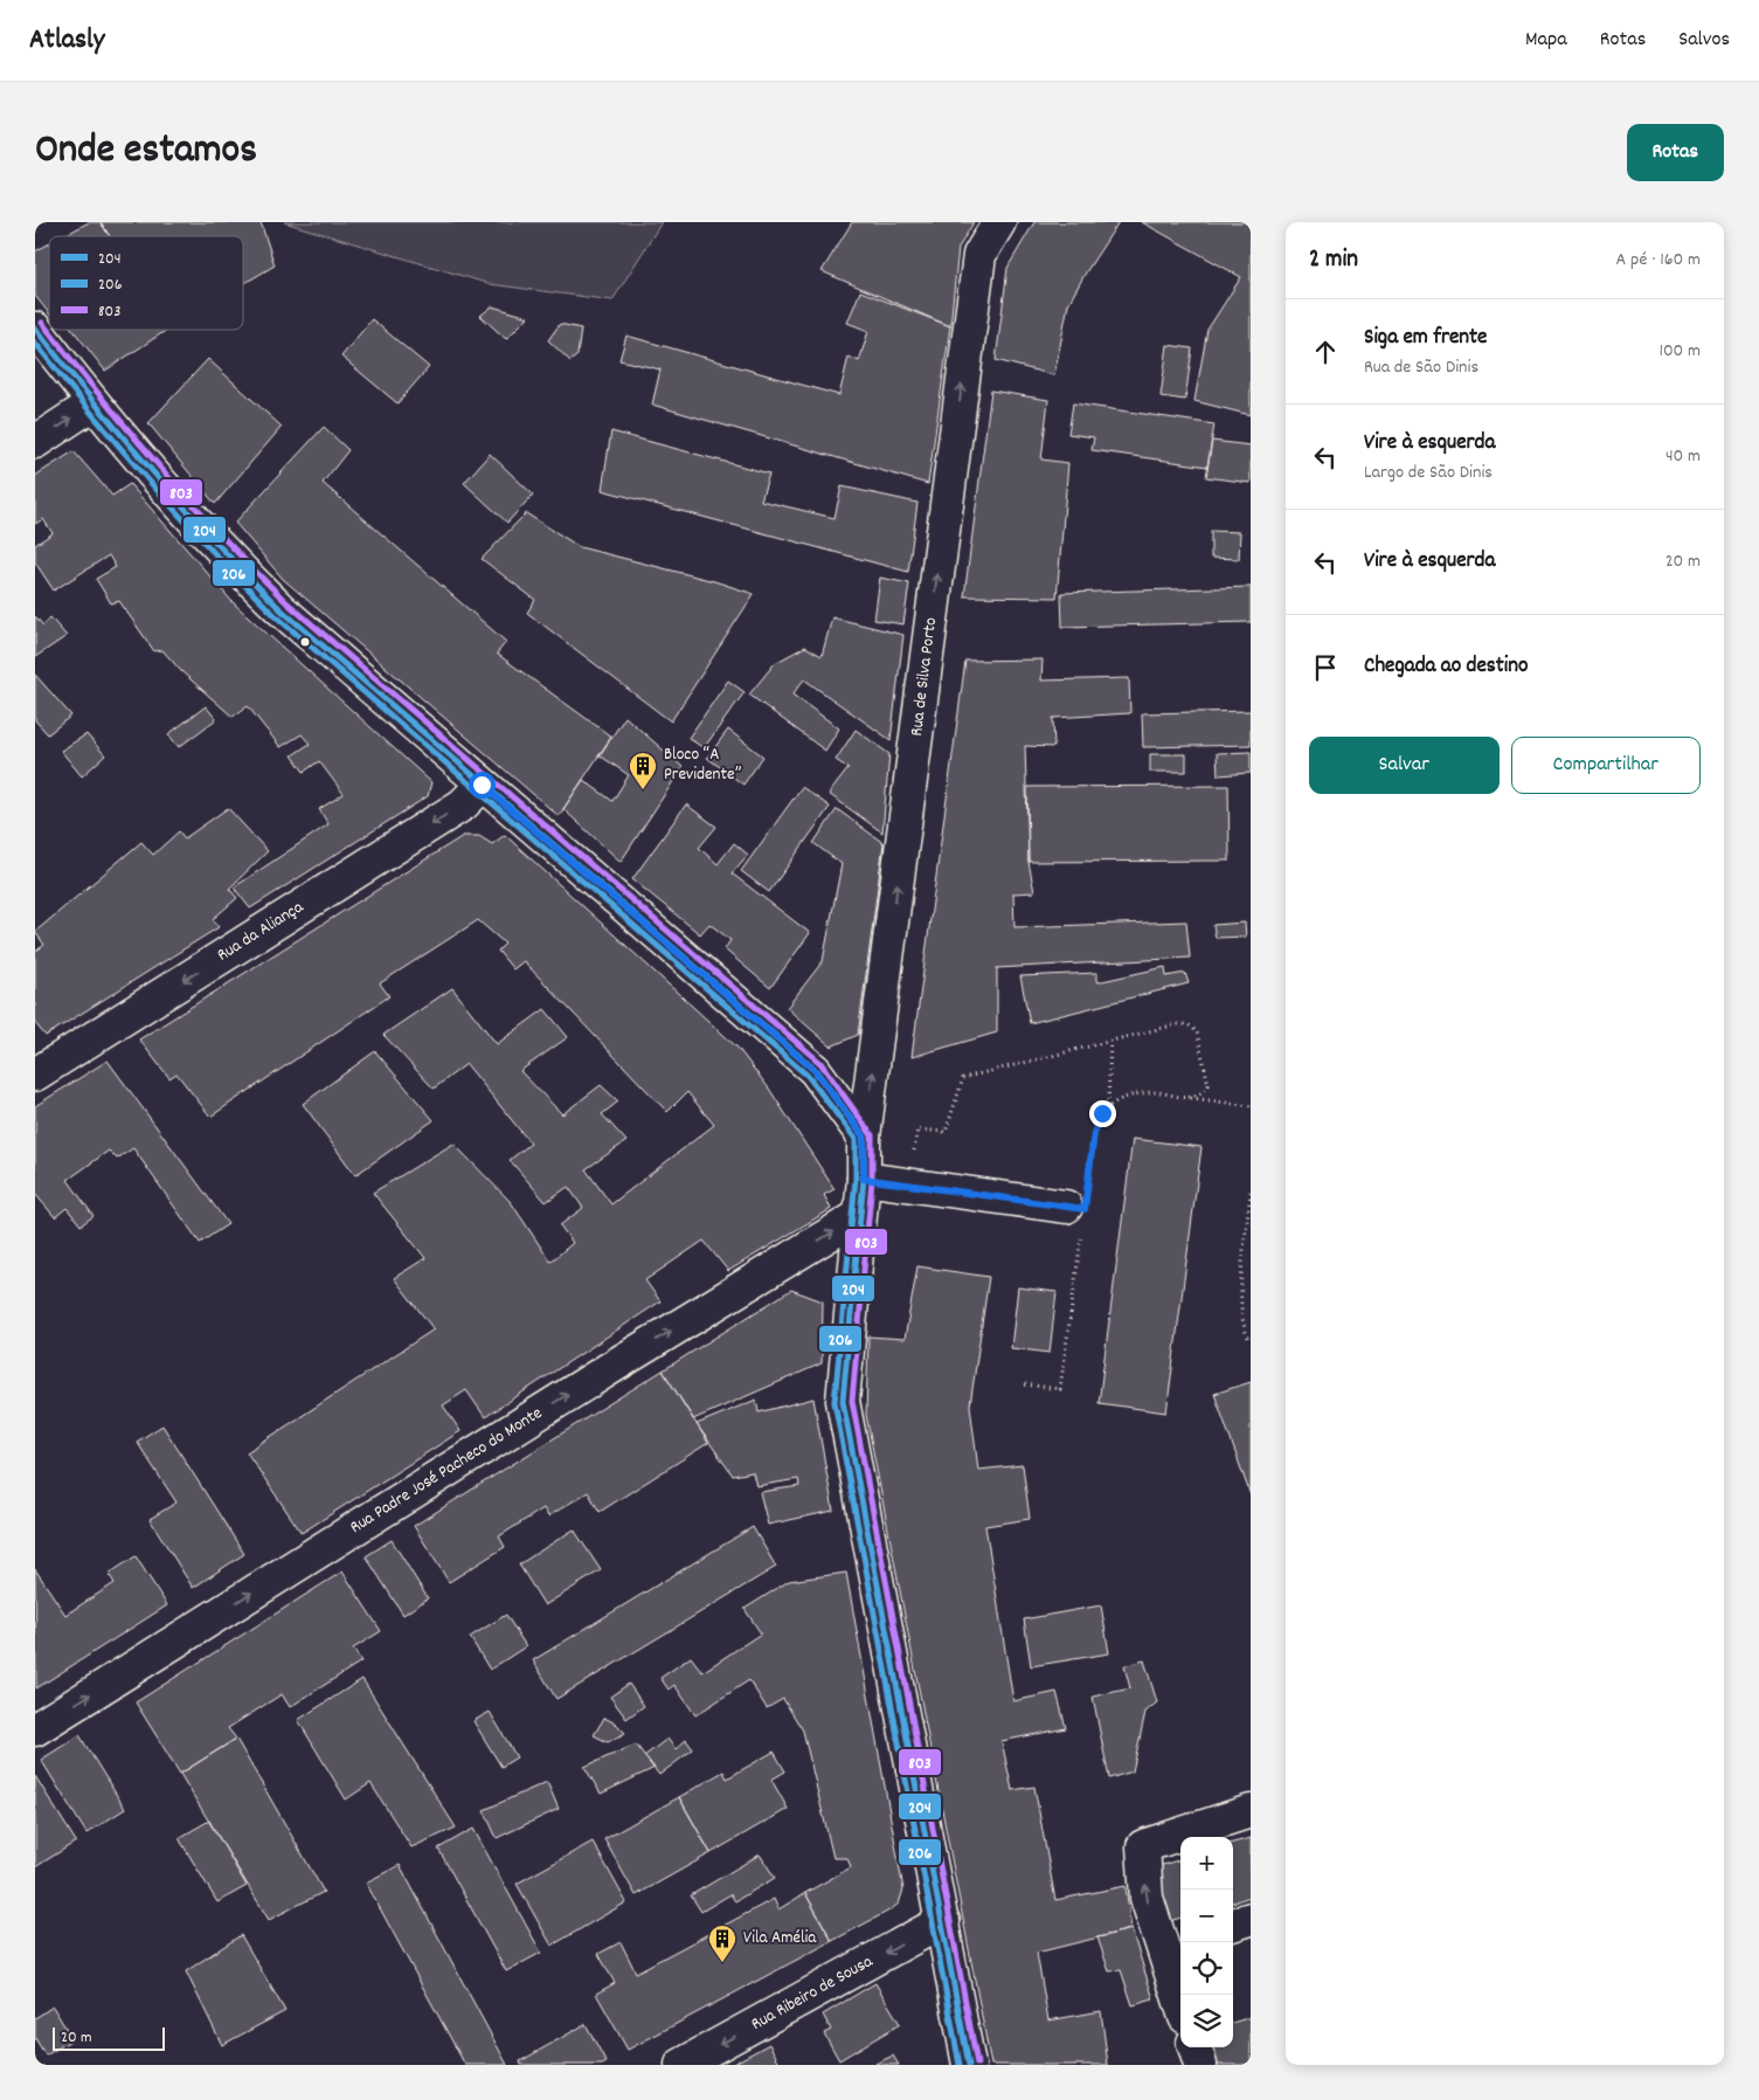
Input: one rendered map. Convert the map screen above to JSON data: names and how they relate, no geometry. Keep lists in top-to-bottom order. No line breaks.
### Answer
{"streets":{"street":["Rua de Silva Porto","Rua da Aliança","Rua Padre José Pacheco do Monte","Rua Ribeiro de Sousa"]},"crossings":[["Rua de Silva Porto","Rua Padre José Pacheco do Monte"],["Rua de Silva Porto","Rua Ribeiro de Sousa"]],"one_way":["Rua de Silva Porto","Rua da Aliança","Rua Padre José Pacheco do Monte","Rua Ribeiro de Sousa"],"places":{"building":["Bloco “A Previdente”","Vila Amélia"]},"lines":["transit line 803","transit line 204","transit line 206"],"legend":["204","206","803"],"scale_bar":"20 m","page":{"header":"Atlasly","nav":["Mapa","Rotas","Salvos"],"title":"Onde estamos","buttons":["Rotas",["Salvar","Compartilhar"]],"heading":["2 min","A pé · 160 m"],"list":[["Siga em frente","Rua de São Dinis","100 m"],["Vire à esquerda","Largo de São Dinis","40 m"],["Vire à esquerda","20 m"],"Chegada ao destino"],"map_buttons":["+","−"],"scale":"20 m"}}
